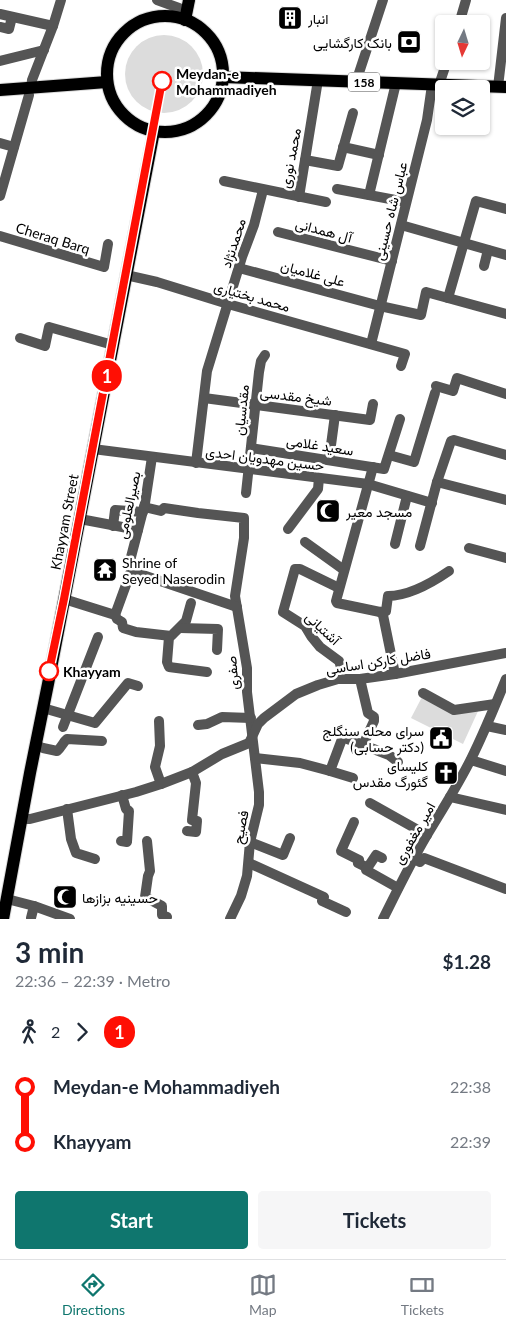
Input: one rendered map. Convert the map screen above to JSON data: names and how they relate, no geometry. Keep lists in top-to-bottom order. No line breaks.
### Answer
{"streets":{"main road":["158","Khayyam Street"],"street":["محمد نوری","عباس شاه حسینی","آل همدانی","Cheraq Barq","محمدنژاد","علی غلامیان","محمد بختیاری","شیخ مقدسی","مقدسیان","سعید غلامی","حسین مهدویان احدی","بصیرالعلومی","آشتیانی","فاضل کارکن اساسی","صفری","فصیح","امیر مغفوری"]},"crossings":[["158","محمد نوری"],["158","عباس شاه حسینی"],["158","Khayyam Street"],["محمد نوری","محمدنژاد"],["عباس شاه حسینی","آل همدانی"],["عباس شاه حسینی","علی غلامیان"],["عباس شاه حسینی","محمد بختیاری"],["محمدنژاد","علی غلامیان"],["محمدنژاد","محمد بختیاری"],["محمدنژاد","شیخ مقدسی"],["محمدنژاد","حسین مهدویان احدی"],["محمد بختیاری","Khayyam Street"],["شیخ مقدسی","مقدسیان"],["مقدسیان","سعید غلامی"],["مقدسیان","حسین مهدویان احدی"],["حسین مهدویان احدی","بصیرالعلومی"],["حسین مهدویان احدی","Khayyam Street"],["بصیرالعلومی","صفری"],["Khayyam Street","فاضل کارکن اساسی"],["آشتیانی","فاضل کارکن اساسی"],["فاضل کارکن اساسی","صفری"],["فاضل کارکن اساسی","فصیح"],["صفری","فصیح"]],"places":{"building":["انبار"],"bank":["بانک کارگشایی"],"other":["Meydan-e Mohammadiyeh","Khayyam"],"mosque":["مسجد معیر","حسینیه بزازها"],"temple":["Shrine of Seyed Naserodin"],"public building":["سرای محله سنگلج (دکتر حسابی)"],"church":["کلیسای گئورگ مقدس"]},"lines":["metro line 1"],"north":"bottom","page":{"on_map":"1","heading":["3 min","22:36 – 22:39 · Metro","$1.28"],"legs":["2","1"],"list":[{"name":"Meydan-e Mohammadiyeh","value":"22:38"},{"name":"Khayyam","value":"22:39"}],"buttons":["Start","Tickets"],"tabs":["Directions","Map","Tickets"]}}
